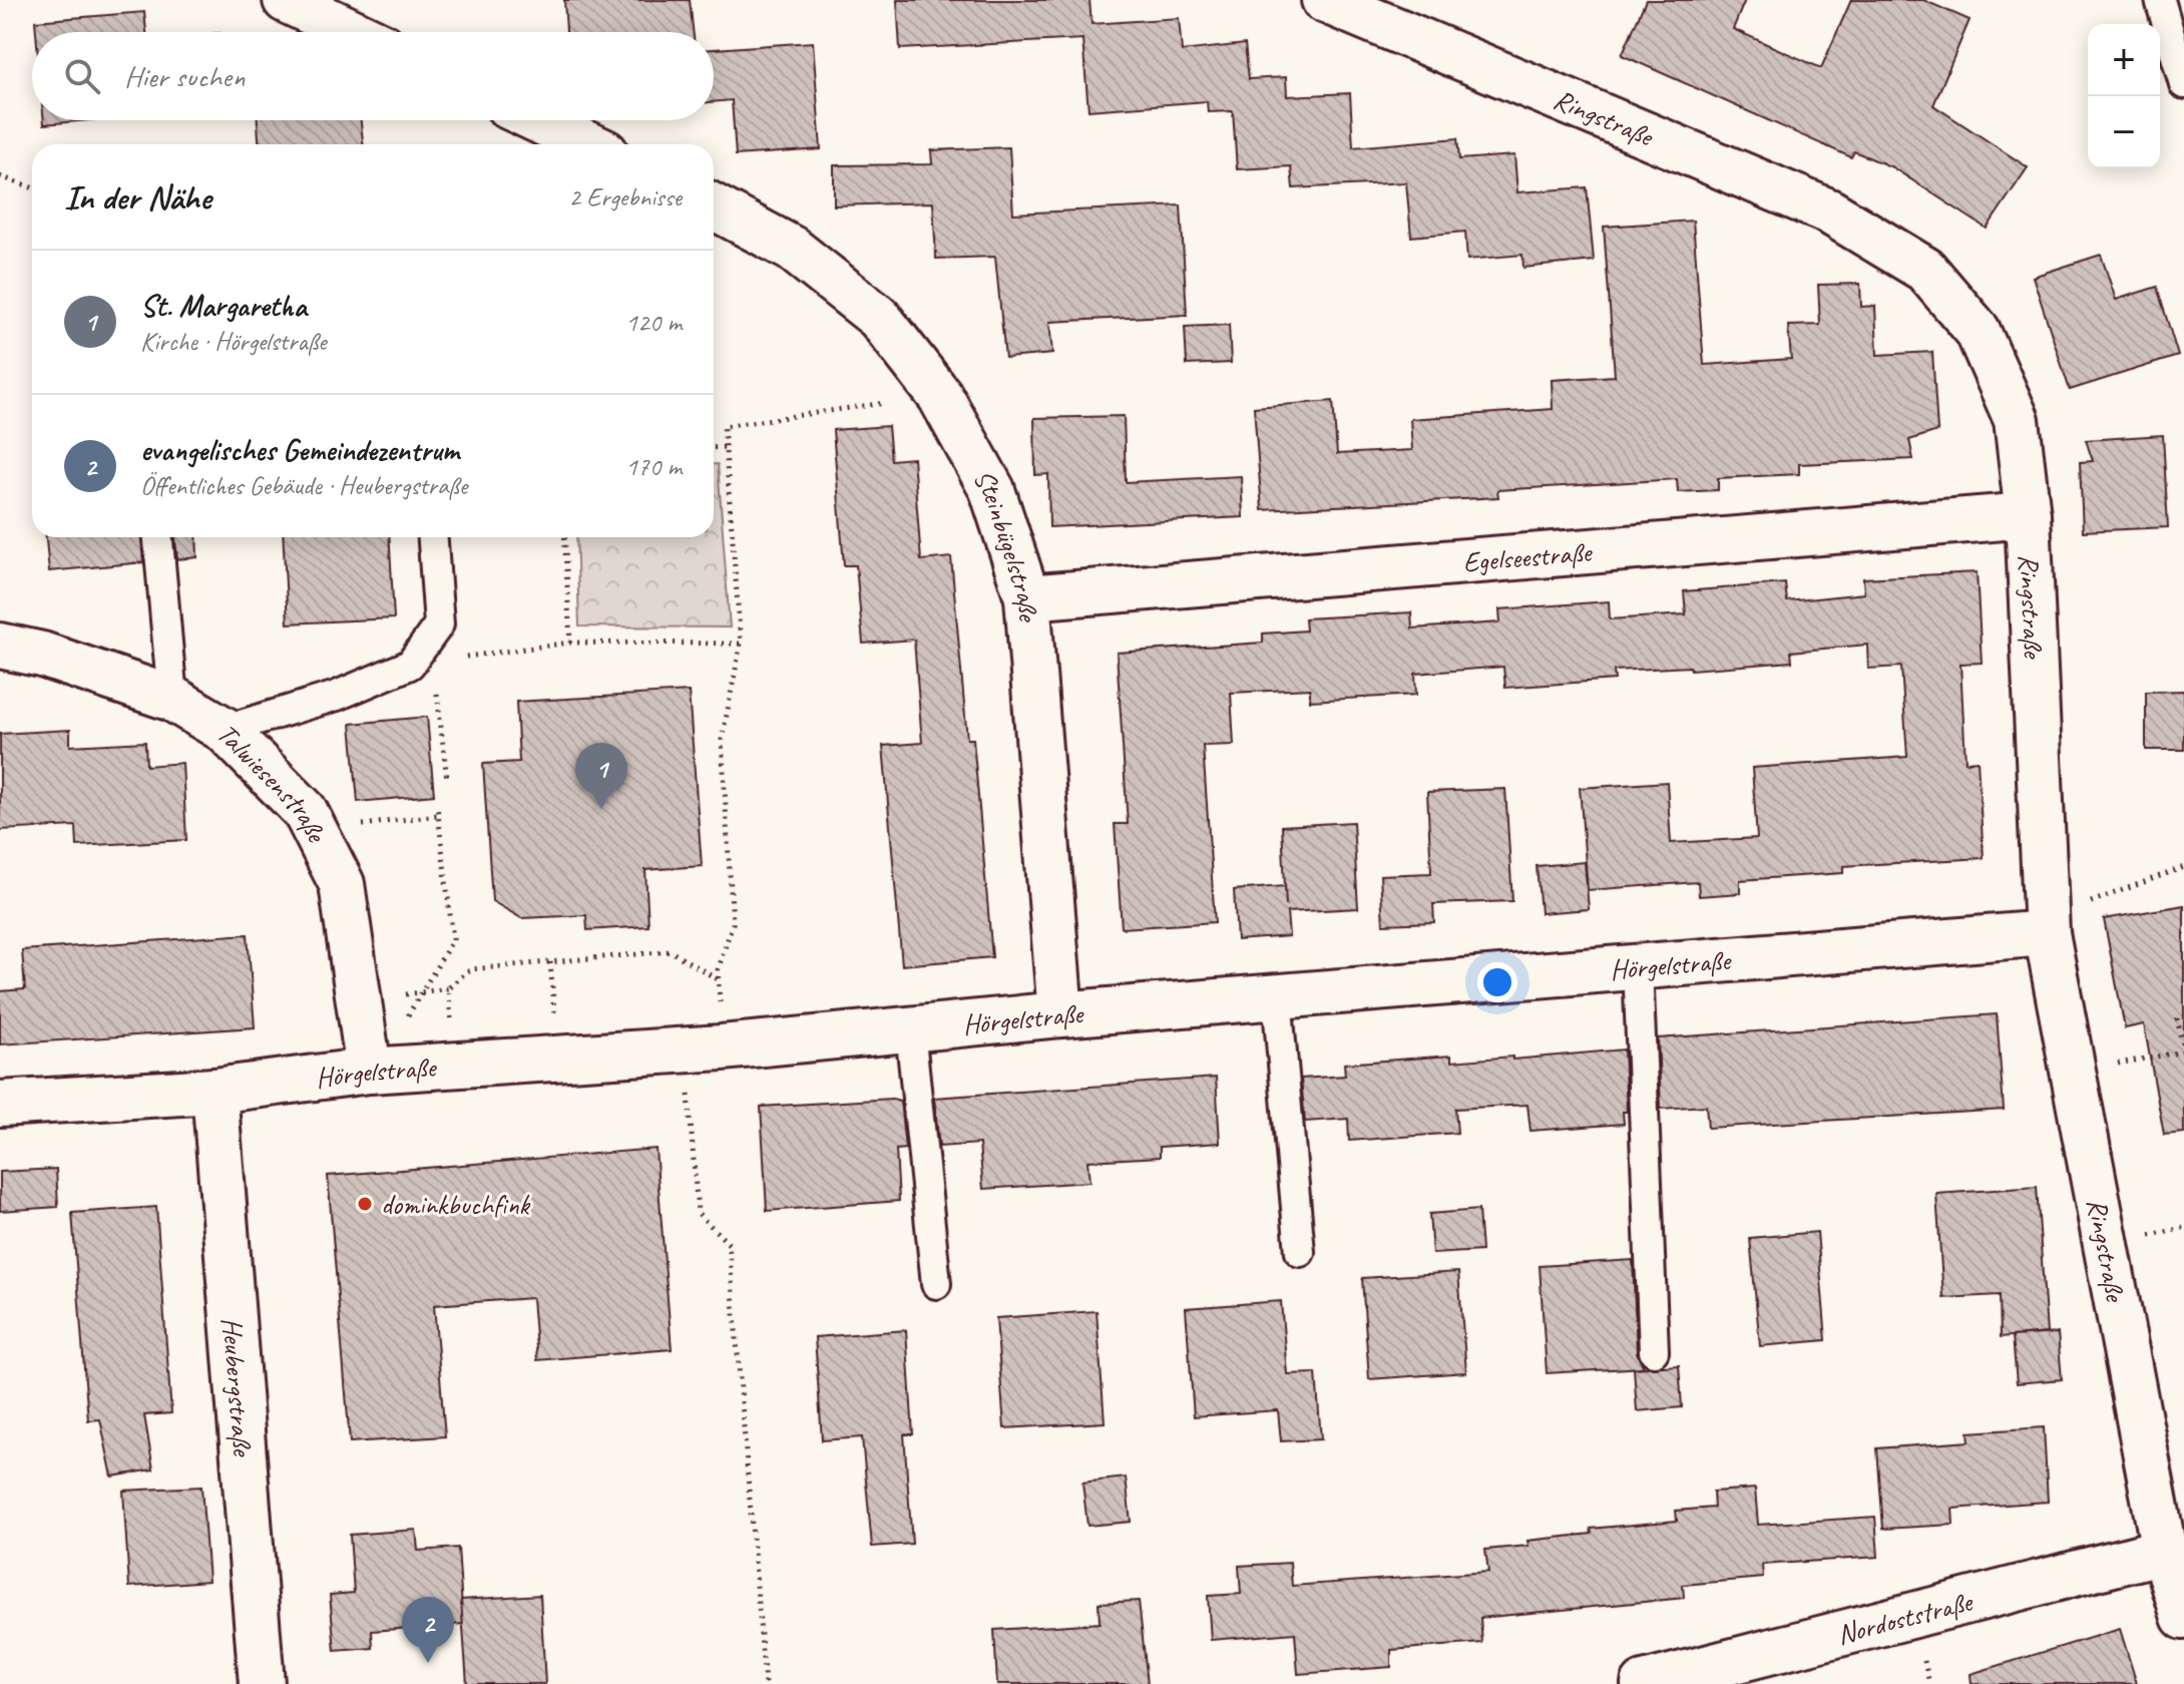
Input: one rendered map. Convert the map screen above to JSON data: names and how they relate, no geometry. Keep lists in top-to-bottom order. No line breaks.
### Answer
{"streets":{"street":["Ringstraße","Steinbügelstraße","Egelseestraße","Talwiesenstraße","Hörgelstraße","Heubergstraße","Nordoststraße"]},"crossings":[["Ringstraße","Egelseestraße"],["Ringstraße","Hörgelstraße"],["Ringstraße","Nordoststraße"],["Steinbügelstraße","Egelseestraße"],["Steinbügelstraße","Hörgelstraße"],["Talwiesenstraße","Hörgelstraße"],["Hörgelstraße","Heubergstraße"]],"places":["dominkbuchfink"],"page":{"map_buttons":["+","−"],"search":"Hier suchen","heading":["In der Nähe","2 Ergebnisse"],"list":[{"mark":"1","name":"St. Margaretha","note":"Kirche · Hörgelstraße","value":"120 m"},{"mark":"2","name":"evangelisches Gemeindezentrum","note":"Öffentliches Gebäude · Heubergstraße","value":"170 m"}],"pins":["1","2"]}}
